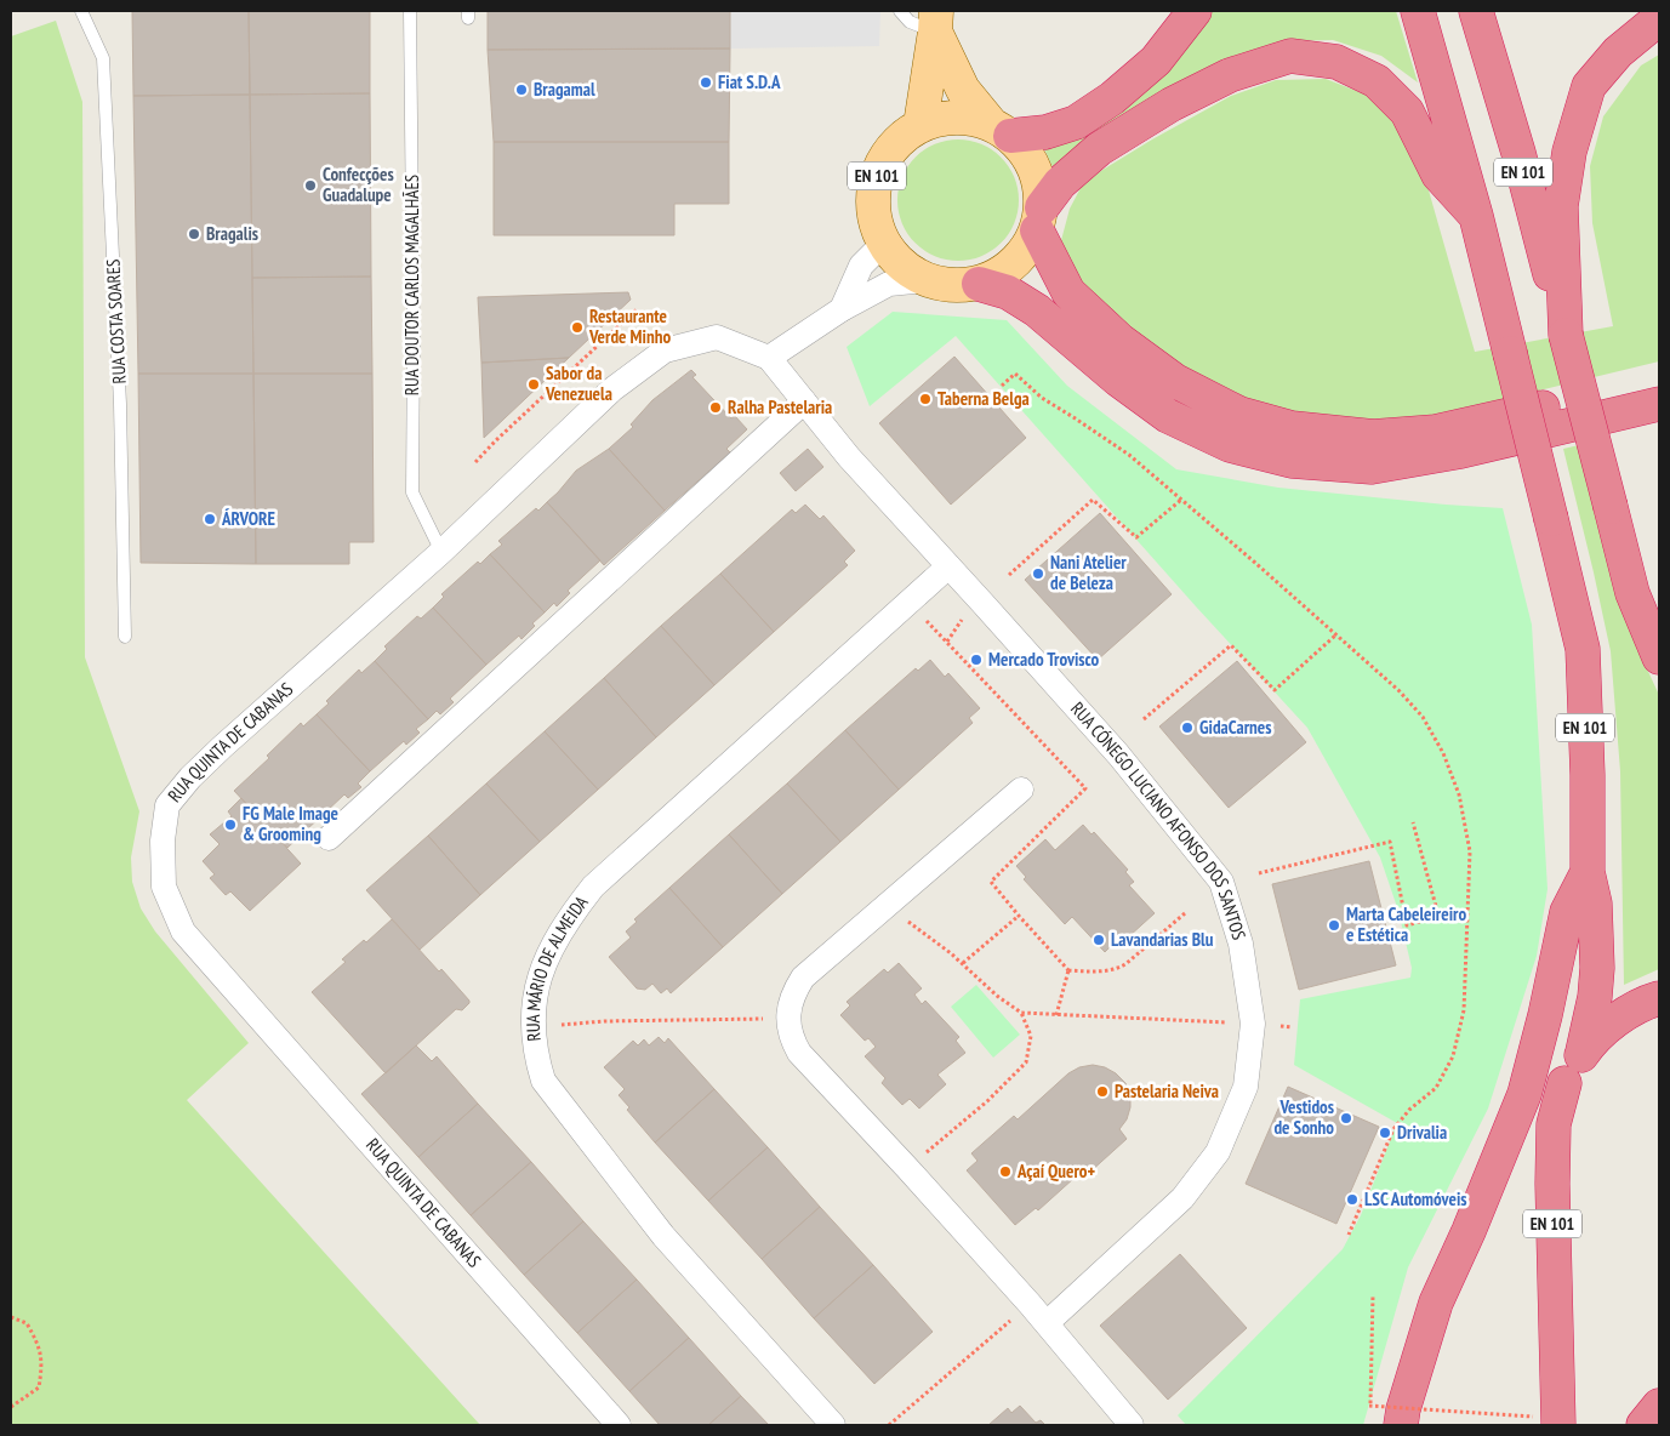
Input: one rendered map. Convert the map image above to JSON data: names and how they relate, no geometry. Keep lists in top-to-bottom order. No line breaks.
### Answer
{"streets":{"highway":["EN 101"],"street":["RUA QUINTA DE CABANAS","RUA CÓNEGO LUCIANO AFONSO DOS SANTOS","RUA MÁRIO DE ALMEIDA"],"lane":["RUA DOUTOR CARLOS MAGALHÃES","RUA COSTA SOARES"]},"crossings":[["RUA DOUTOR CARLOS MAGALHÃES","RUA QUINTA DE CABANAS"],["RUA QUINTA DE CABANAS","RUA CÓNEGO LUCIANO AFONSO DOS SANTOS"],["RUA CÓNEGO LUCIANO AFONSO DOS SANTOS","RUA MÁRIO DE ALMEIDA"]],"places":["Fiat S.D.A","Bragamal","Confecções Guadalupe","Bragalis","Restaurante Verde Minho","Sabor da Venezuela","Taberna Belga","Ralha Pastelaria","ÁRVORE","Nani Atelier de Beleza","Mercado Trovisco","GidaCarnes","FG Male Image & Grooming","Marta Cabeleireiro e Estética","Lavandarias Blu","Pastelaria Neiva","Vestidos de Sonho","Drivalia","Açaí Quero+","LSC Automóveis"]}
